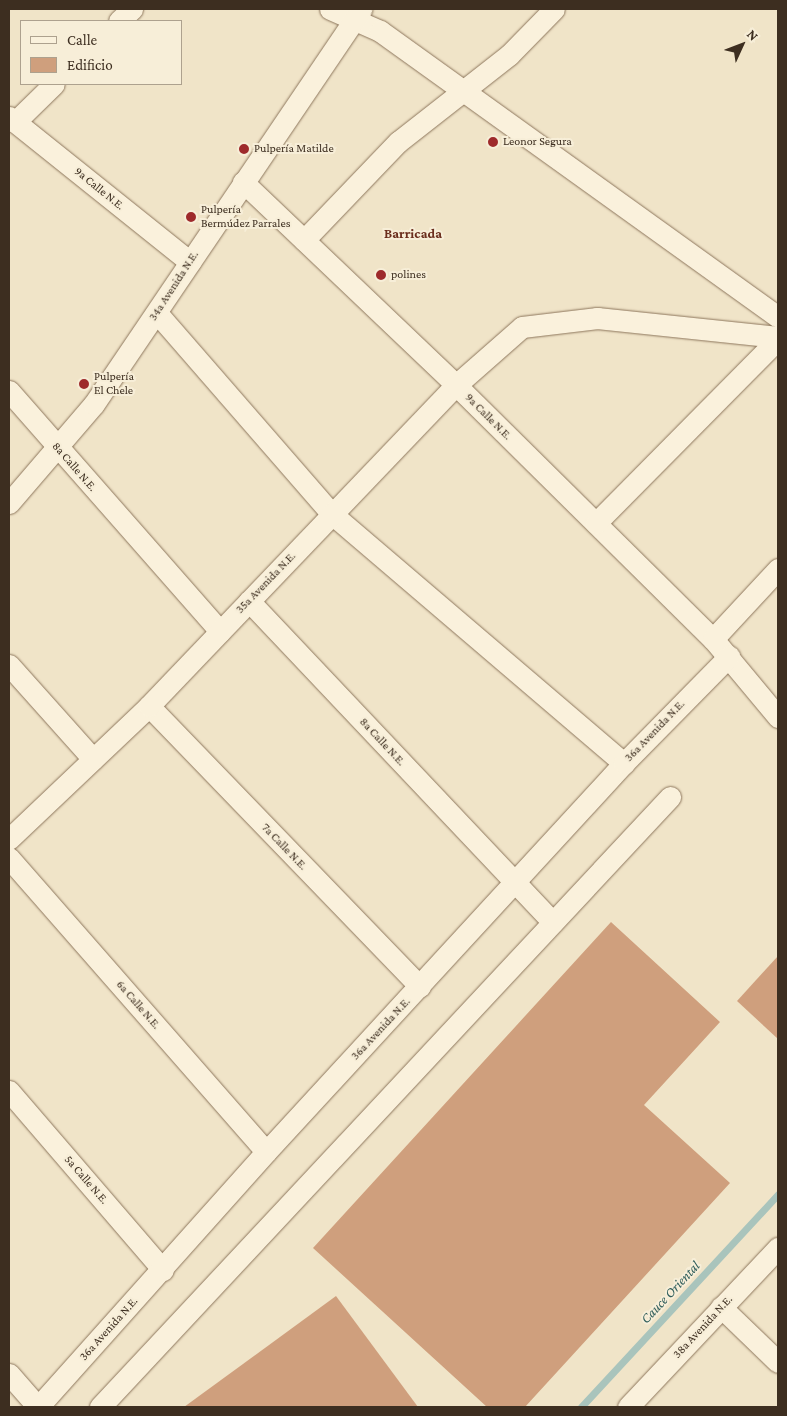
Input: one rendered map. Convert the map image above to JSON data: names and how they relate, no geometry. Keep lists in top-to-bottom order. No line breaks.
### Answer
{"streets":{"street":["9a Calle N.E.","34a Avenida N.E.","8a Calle N.E.","35a Avenida N.E.","36a Avenida N.E.","7a Calle N.E.","6a Calle N.E.","5a Calle N.E.","38a Avenida N.E."]},"crossings":[["9a Calle N.E.","34a Avenida N.E."],["9a Calle N.E.","35a Avenida N.E."],["9a Calle N.E.","36a Avenida N.E."],["34a Avenida N.E.","8a Calle N.E."],["8a Calle N.E.","35a Avenida N.E."],["8a Calle N.E.","36a Avenida N.E."],["35a Avenida N.E.","7a Calle N.E."],["36a Avenida N.E.","7a Calle N.E."],["36a Avenida N.E.","6a Calle N.E."],["36a Avenida N.E.","5a Calle N.E."]],"districts":["Barricada"],"water":["Cauce Oriental"],"places":["Leonor Segura","Pulpería Matilde","Pulpería Bermúdez Parrales","polines","Pulpería El Chele"],"legend":["Calle","Edificio"],"north":"top right"}
